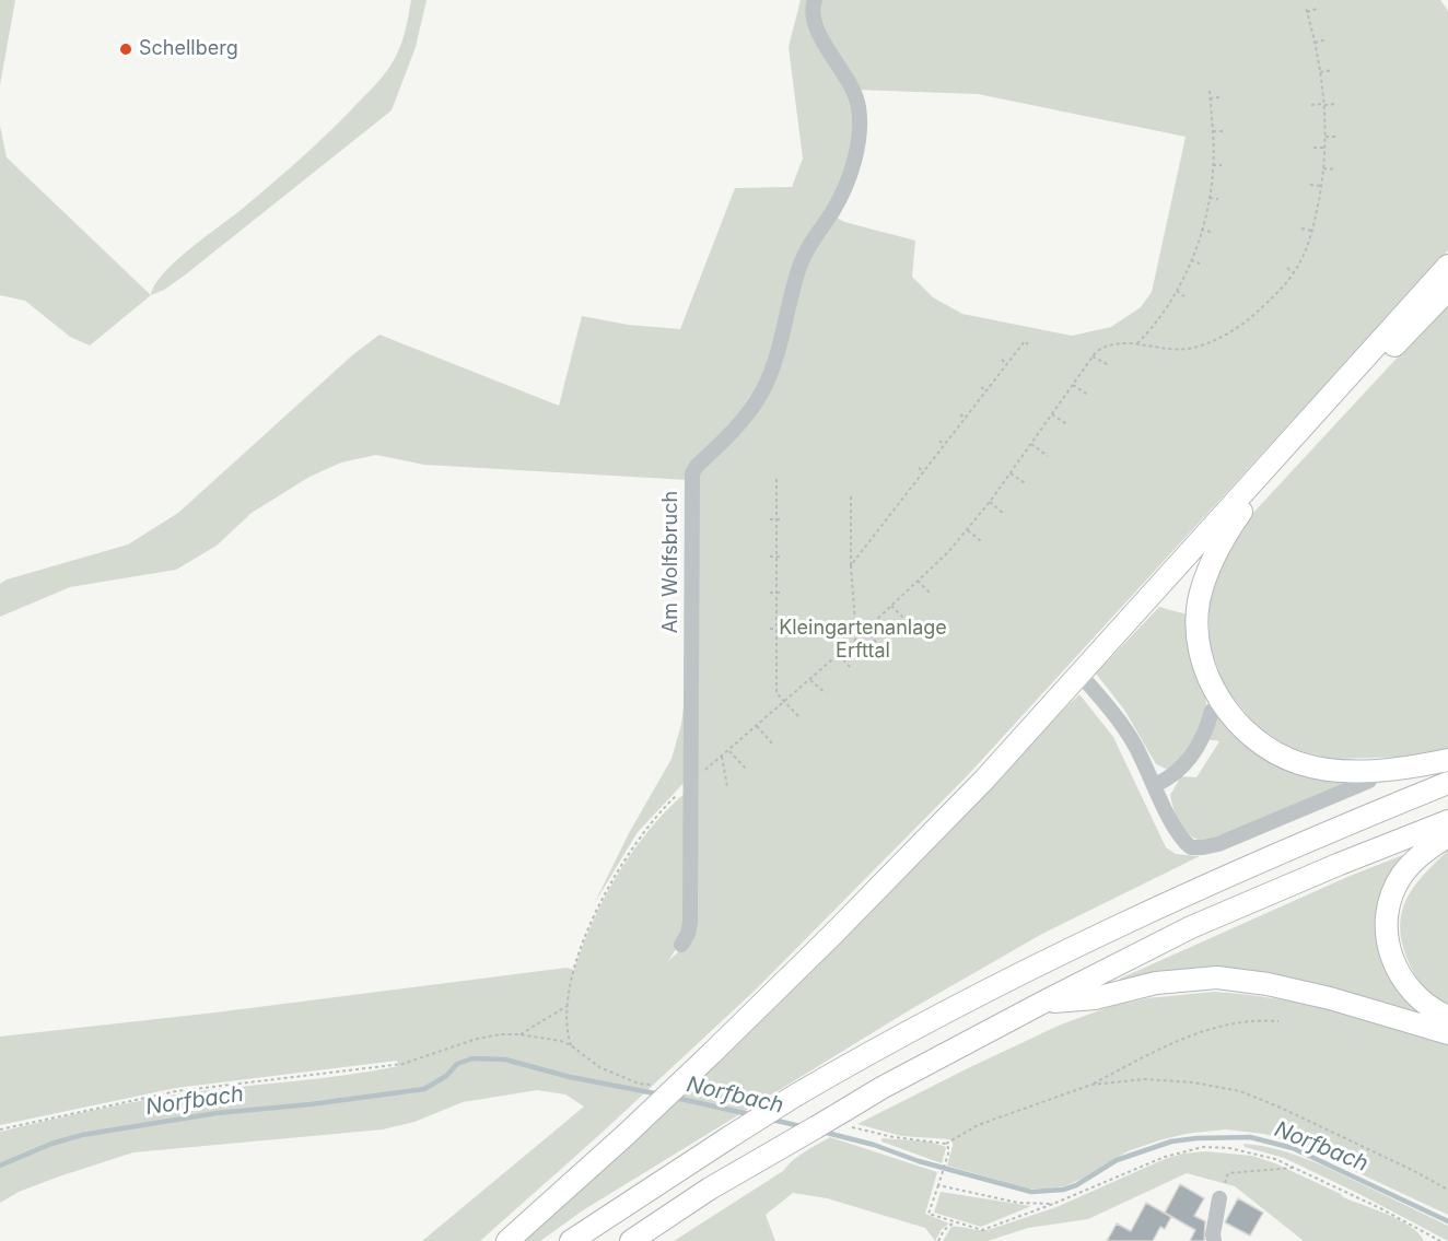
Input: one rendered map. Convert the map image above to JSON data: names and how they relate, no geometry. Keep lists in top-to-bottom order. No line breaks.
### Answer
{"streets":{"lane":["Am Wolfsbruch"]},"water":["Norfbach"],"parks":["Kleingartenanlage Erfttal"],"places":["Schellberg"]}
